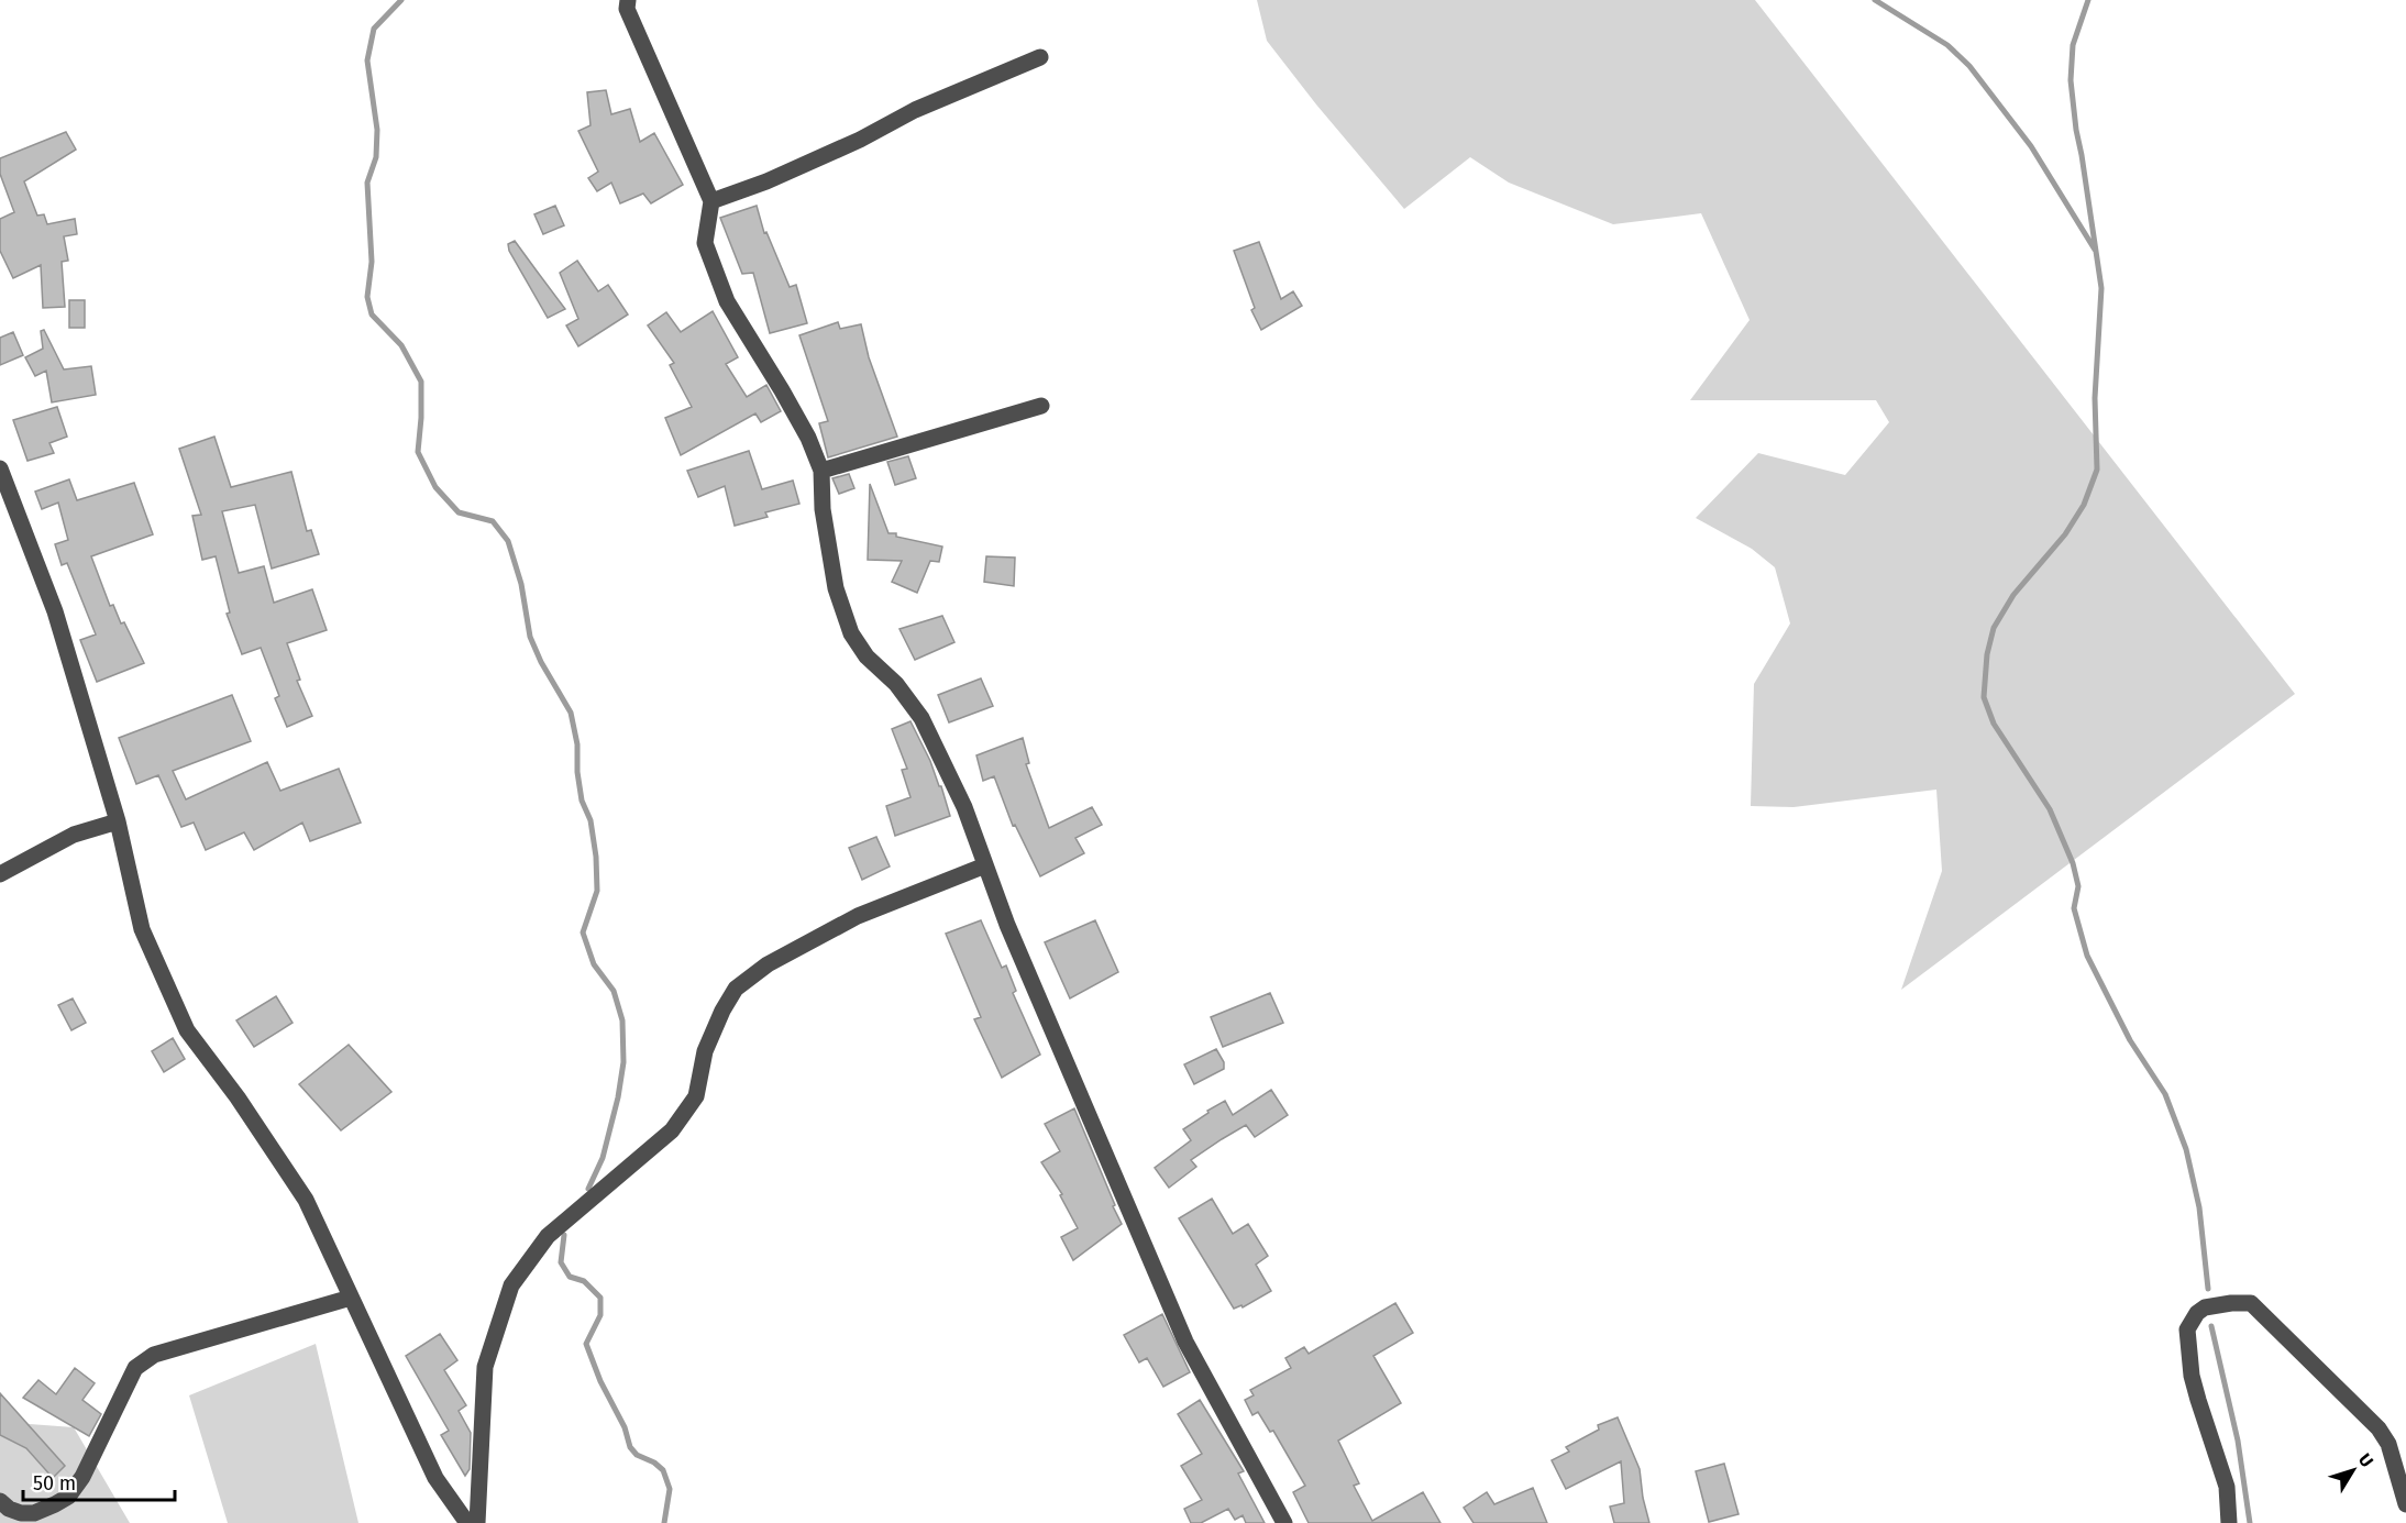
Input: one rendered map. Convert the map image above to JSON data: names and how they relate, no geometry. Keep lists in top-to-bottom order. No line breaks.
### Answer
{"scale_bar":"50 m","north":"top right"}
